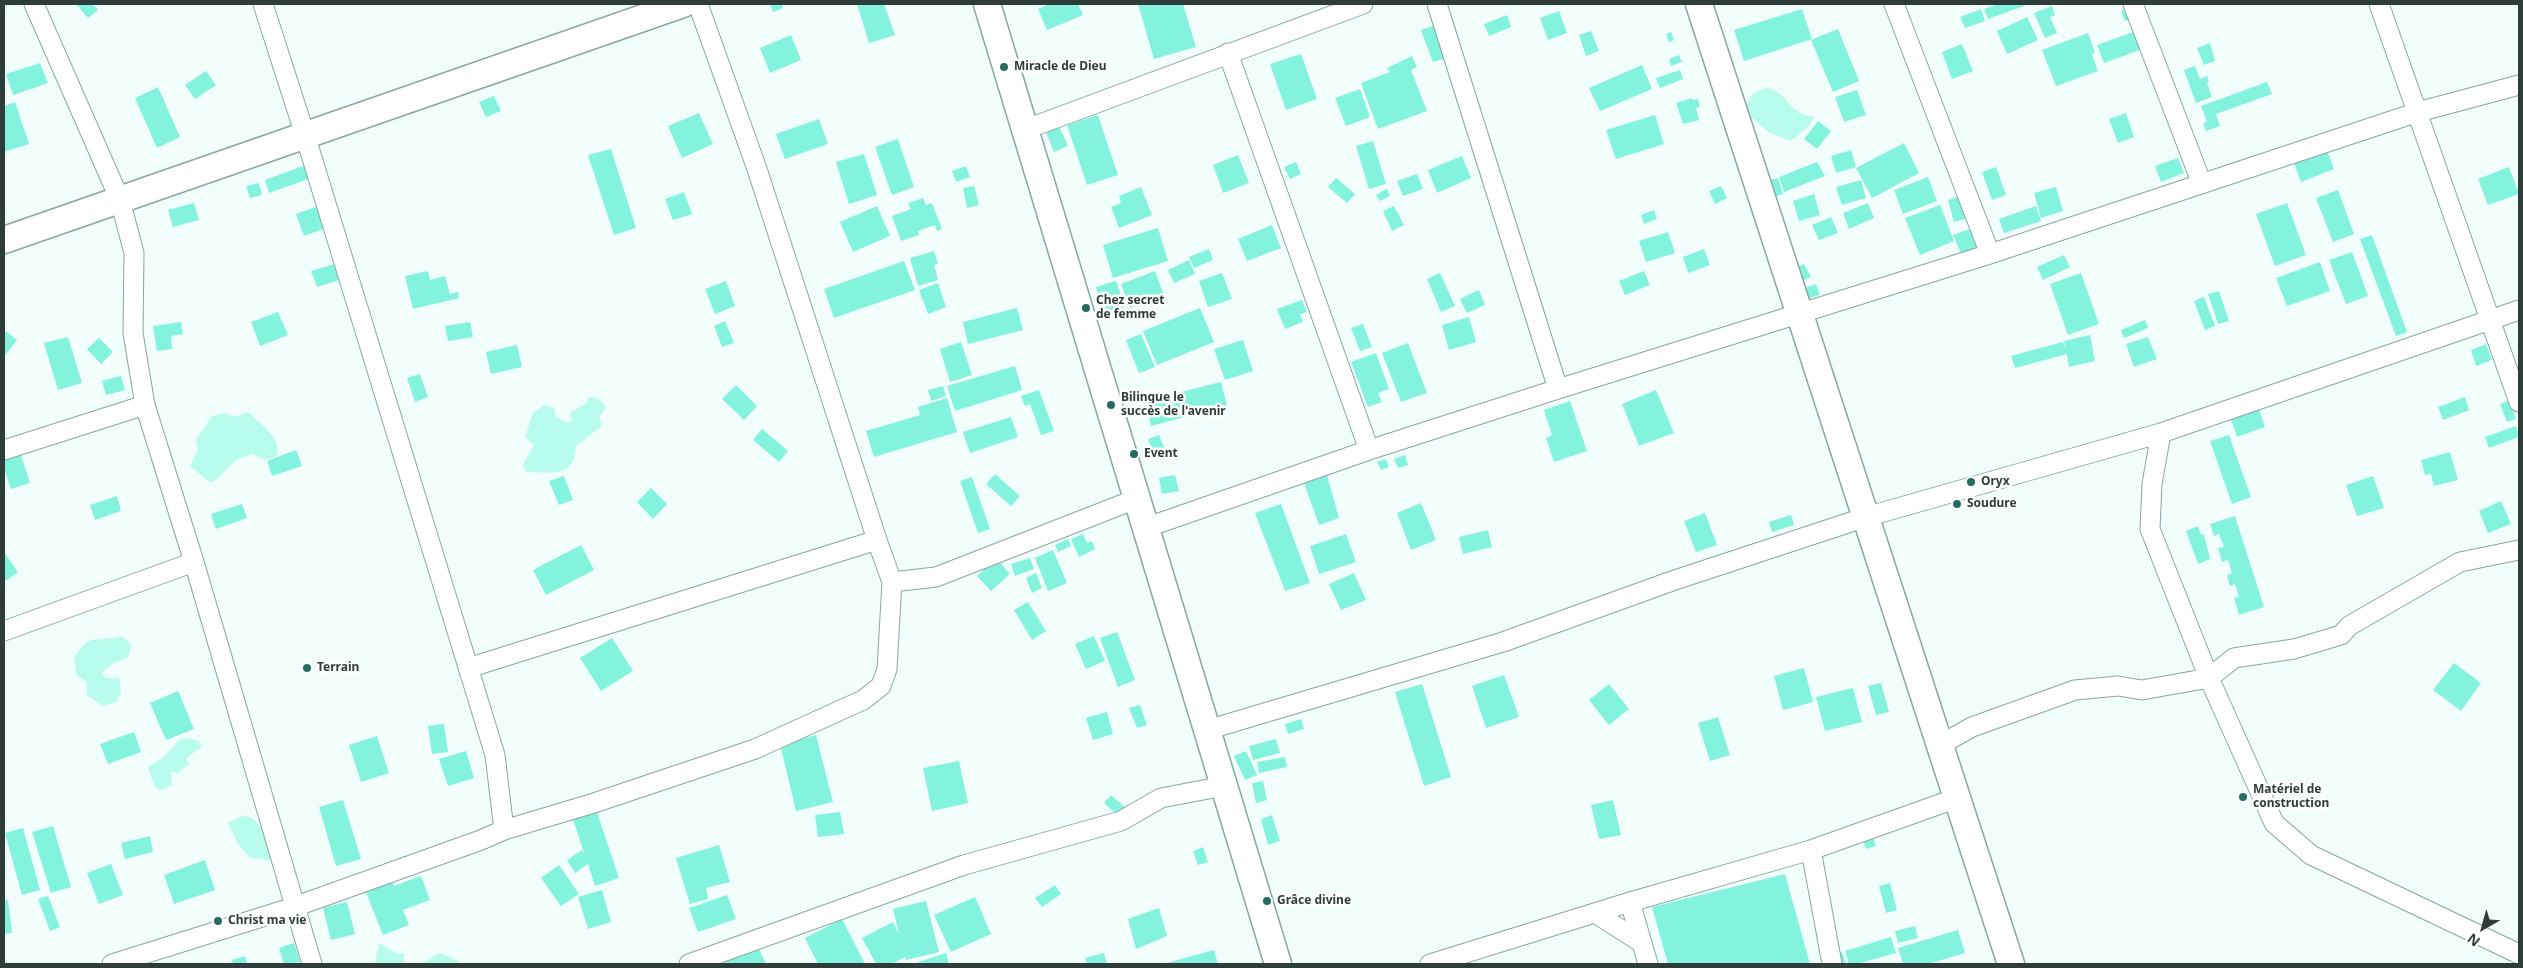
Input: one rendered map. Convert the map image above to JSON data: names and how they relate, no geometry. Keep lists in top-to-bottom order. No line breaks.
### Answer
{"places":["Miracle de Dieu","Chez secret de femme","Bilingue le succès de l'avenir","Event","Oryx","Soudure","Terrain","Matériel de construction","Grâce divine","Christ ma vie"],"north":"bottom left"}
